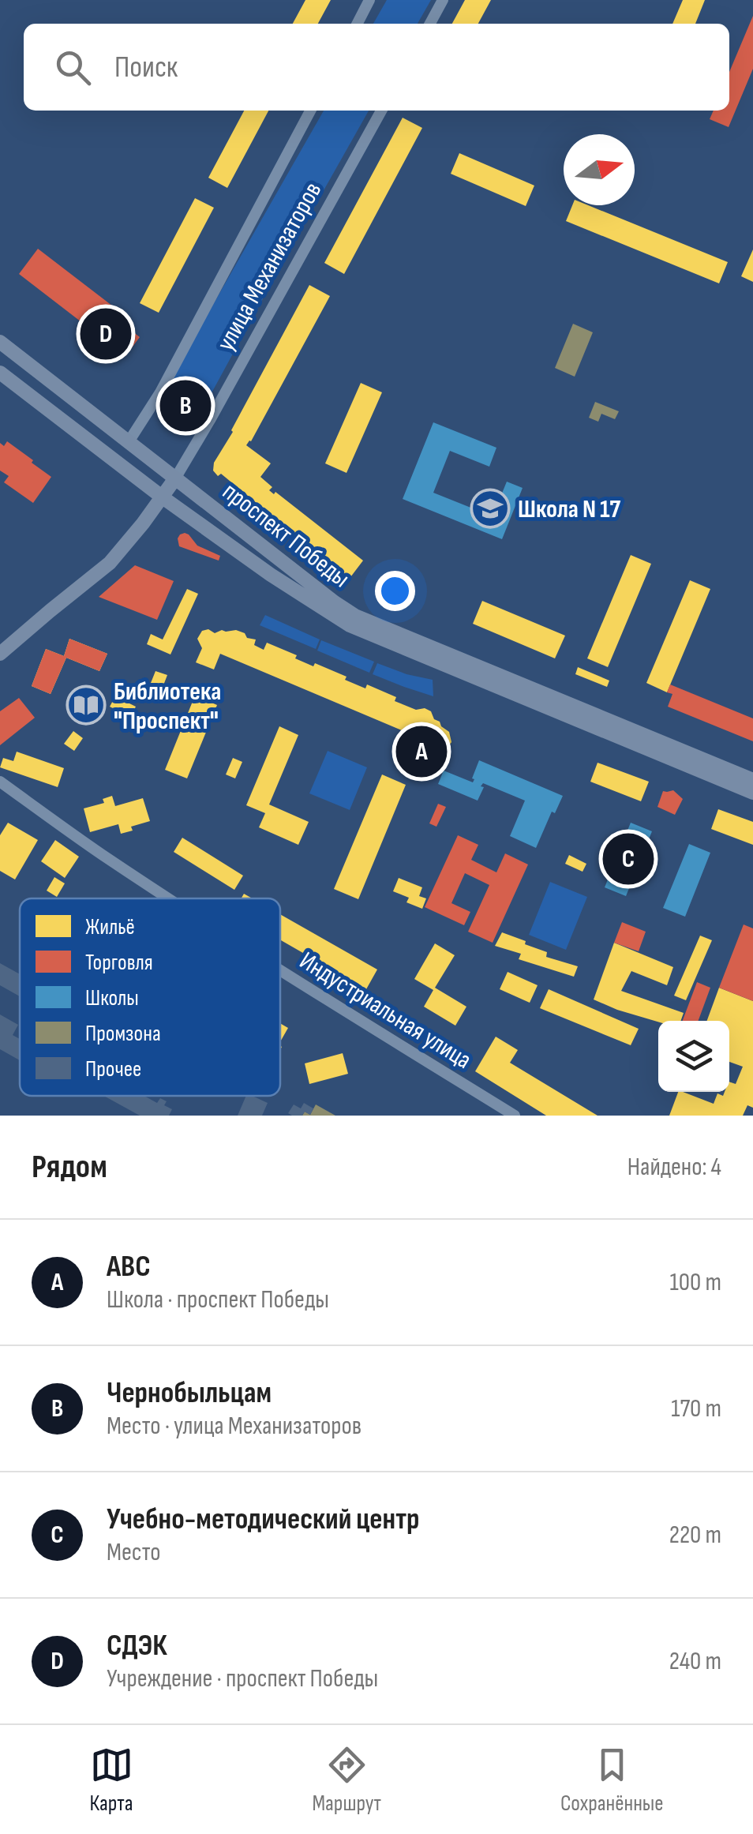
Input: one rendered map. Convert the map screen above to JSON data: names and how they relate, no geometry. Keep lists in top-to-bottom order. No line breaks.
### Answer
{"streets":{"main road":["улица Механизаторов","проспект Победы"],"street":["Индустриальная улица"]},"crossings":[["улица Механизаторов","проспект Победы"]],"places":{"school or university":["Школа N 17"],"library":["Библиотека \"Проспект\""]},"legend":["Жильё","Торговля","Школы","Промзона","Прочее"],"north":"right","page":{"search":"Поиск","pins":["D","B","A","C"],"heading":["Рядом","Найдено: 4"],"list":[{"mark":"A","name":"АВС","note":"Школа · проспект Победы","value":"100 m"},{"mark":"B","name":"Чернобыльцам","note":"Место · улица Механизаторов","value":"170 m"},{"mark":"C","name":"Учебно-методический центр","note":"Место","value":"220 m"},{"mark":"D","name":"СДЭК","note":"Учреждение · проспект Победы","value":"240 m"}],"nav":["Карта","Маршрут","Сохранённые"]}}
